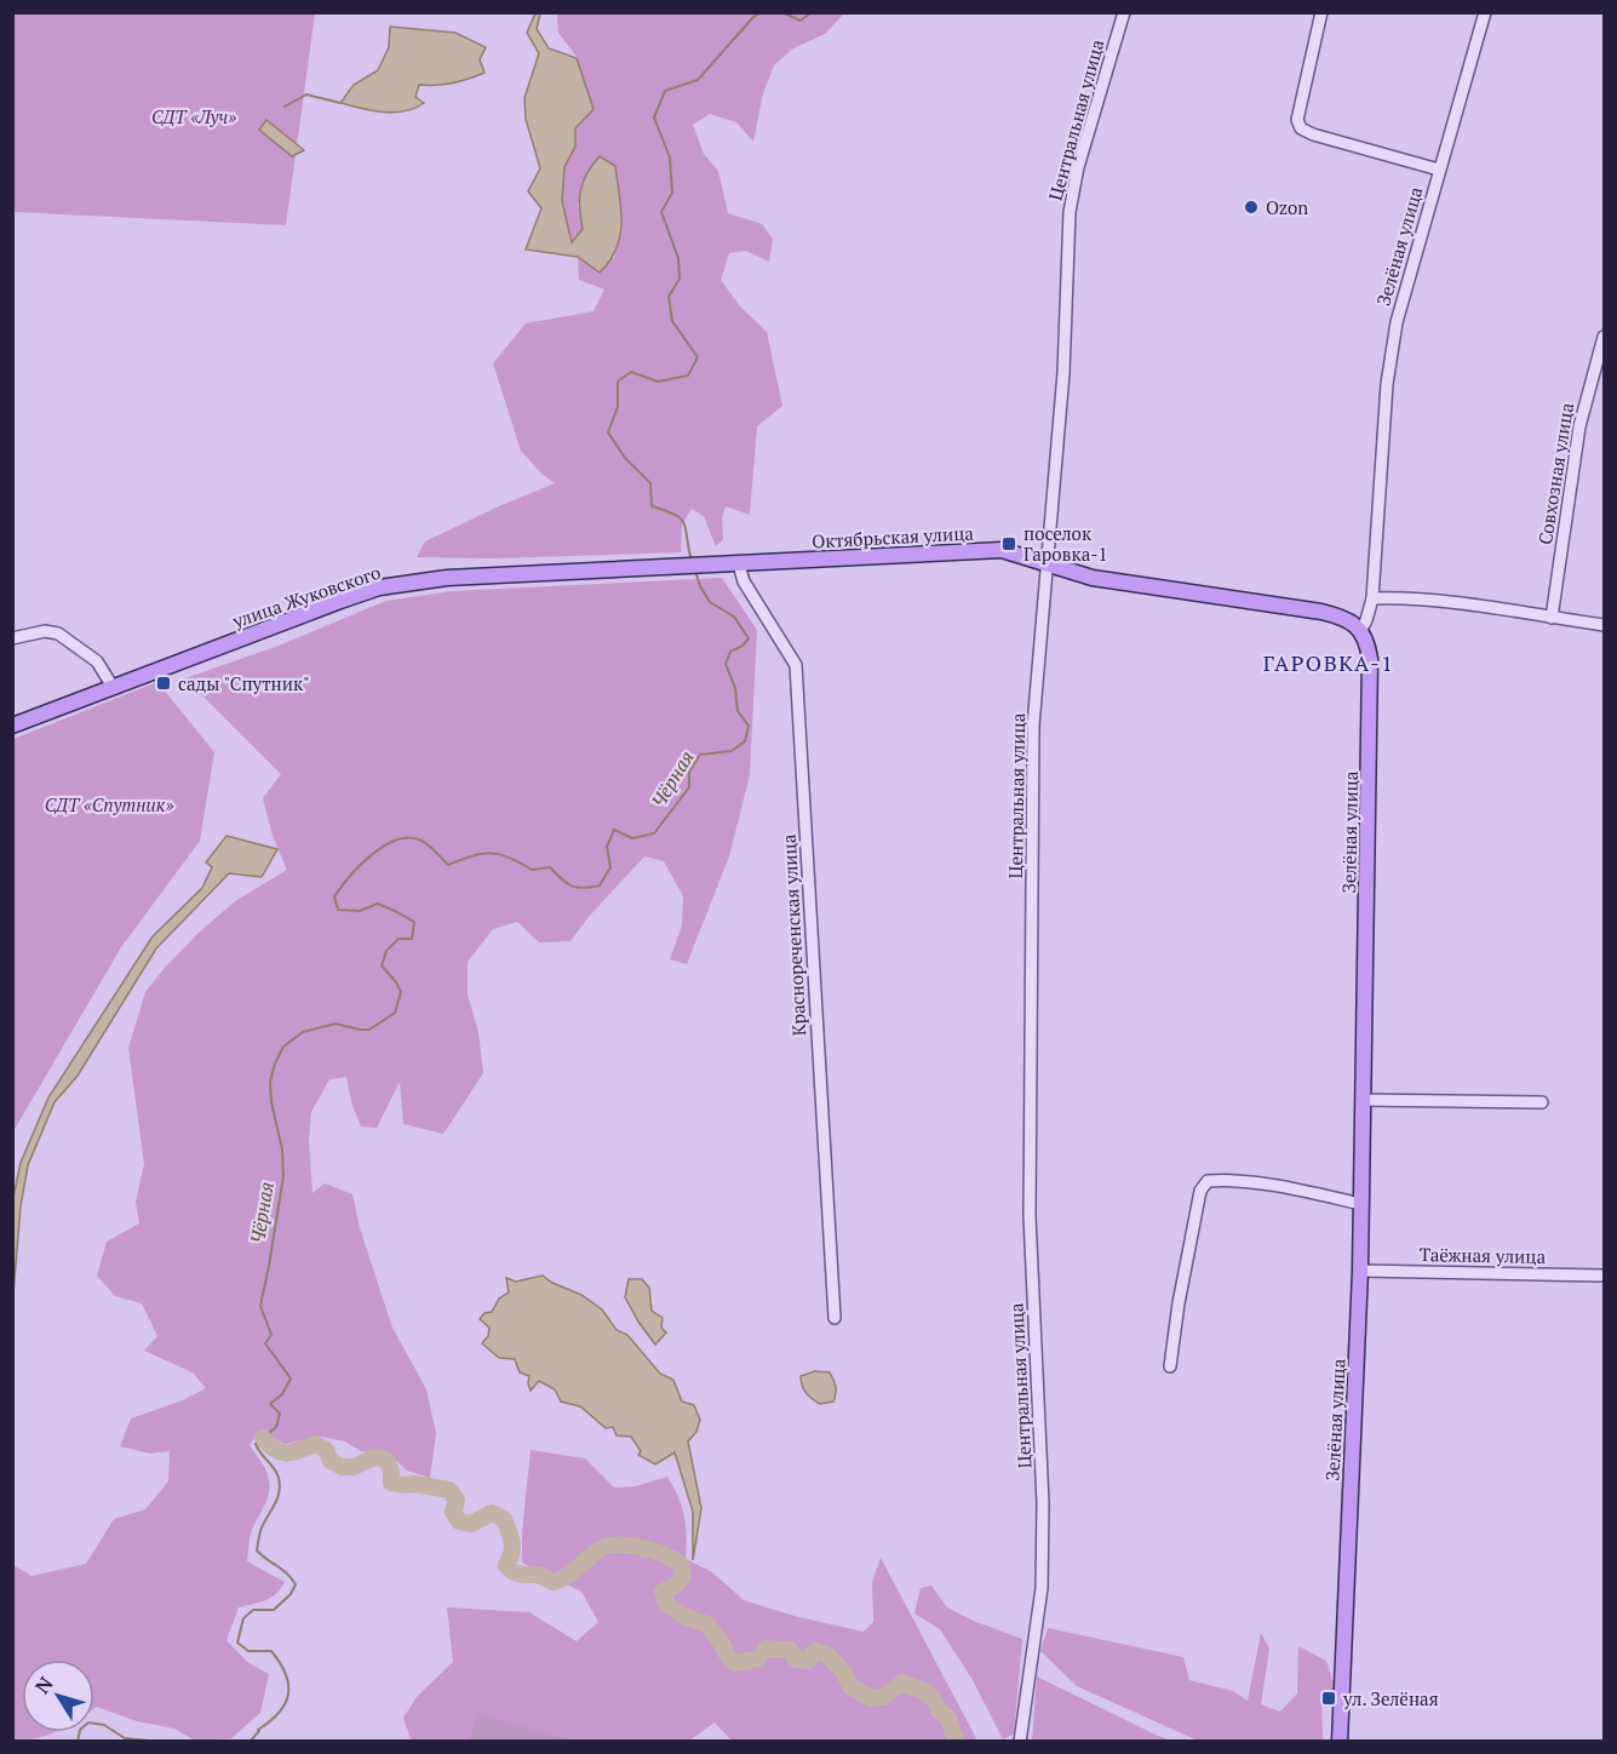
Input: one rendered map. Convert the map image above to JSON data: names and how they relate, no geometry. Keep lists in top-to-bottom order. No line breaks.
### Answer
{"streets":{"main road":["Зелёная улица","Октябрьская улица","улица Жуковского"],"street":["Центральная улица","Совхозная улица","Краснореченская улица","Таёжная улица"]},"crossings":[["Центральная улица","Октябрьская улица"],["Зелёная улица","Октябрьская улица"],["Зелёная улица","Таёжная улица"],["Октябрьская улица","улица Жуковского"],["Октябрьская улица","Краснореченская улица"]],"districts":["ГАРОВКА-1"],"water":["Чёрная"],"parks":["СДТ «Луч»","СДТ «Спутник»"],"places":{"other":["Ozon"],"transit":["поселок Гаровка-1","сады \"Спутник\"","ул. Зелёная"]},"north":"top left"}
